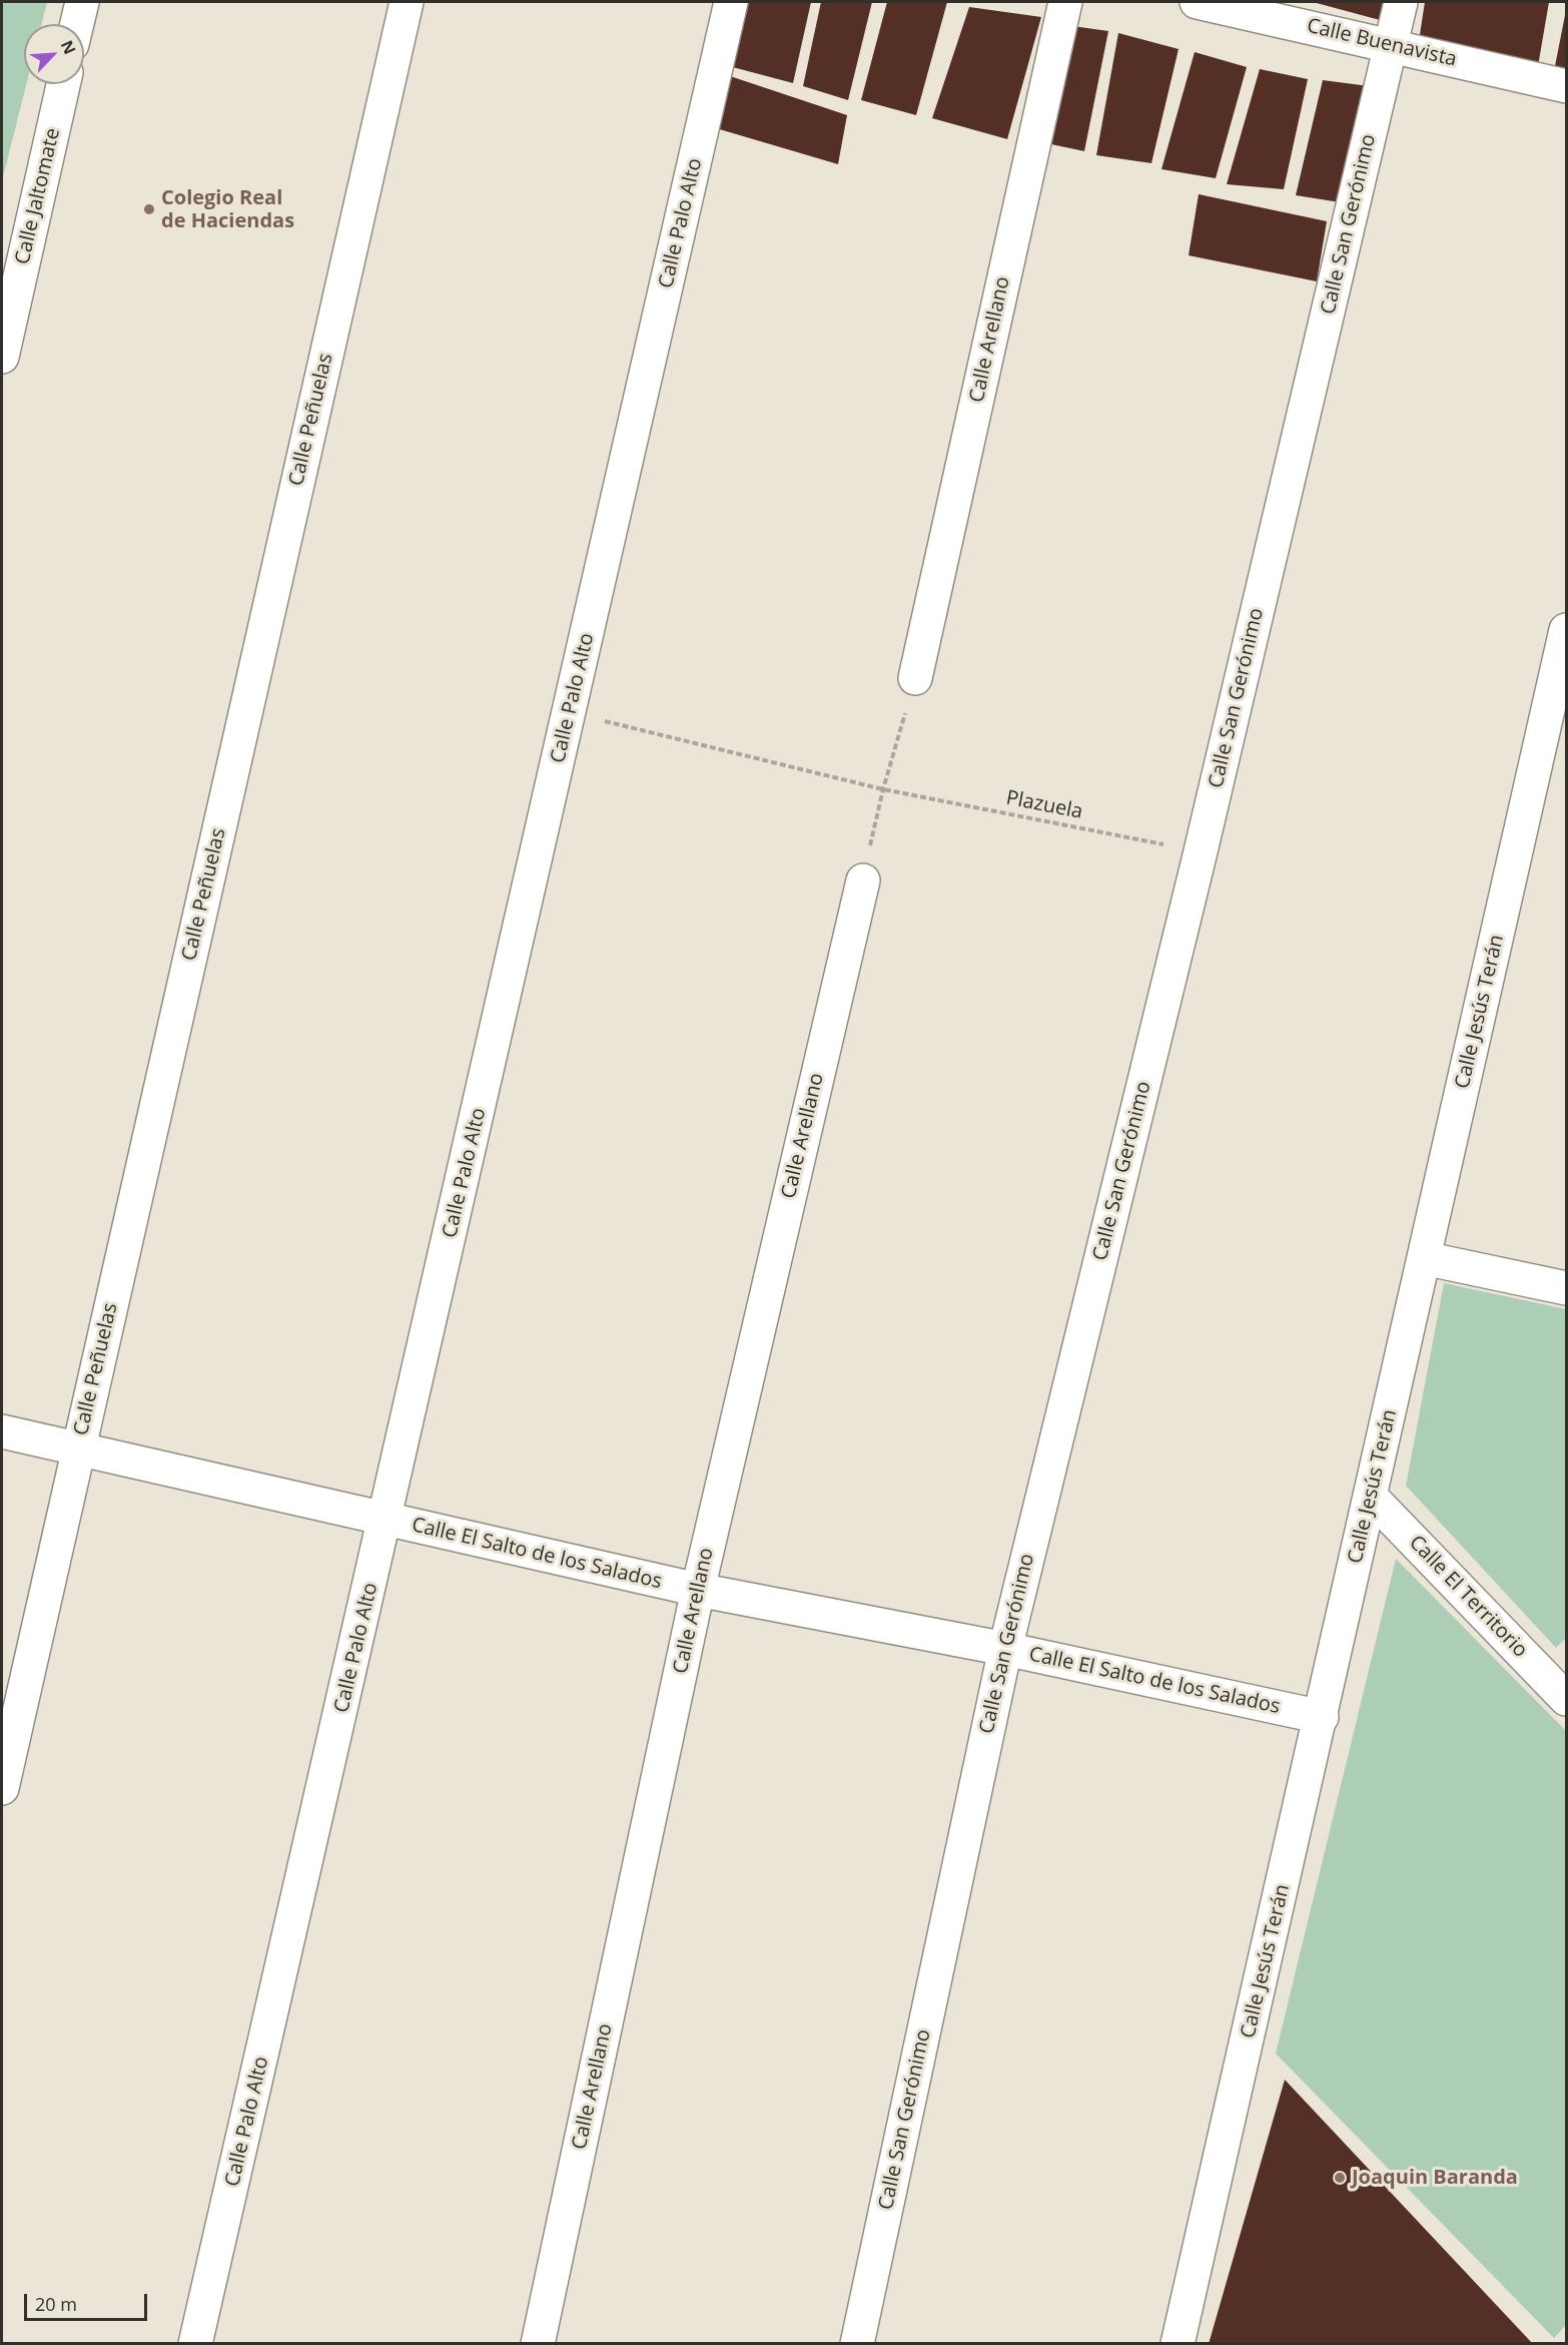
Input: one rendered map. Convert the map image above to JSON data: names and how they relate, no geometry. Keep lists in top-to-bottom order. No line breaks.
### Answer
{"streets":{"street":["Calle Buenavista","Calle Jaltomate","Calle Palo Alto","Calle San Gerónimo","Calle Arellano","Calle Peñuelas","Calle Jesús Terán","Calle El Salto de los Salados","Calle El Territorio"],"path":["Plazuela"]},"crossings":[["Calle Buenavista","Calle San Gerónimo"],["Calle Palo Alto","Plazuela"],["Calle Palo Alto","Calle El Salto de los Salados"],["Calle San Gerónimo","Plazuela"],["Calle San Gerónimo","Calle El Salto de los Salados"],["Calle Arellano","Calle El Salto de los Salados"],["Calle Peñuelas","Calle El Salto de los Salados"],["Calle Jesús Terán","Calle El Salto de los Salados"],["Calle Jesús Terán","Calle El Territorio"]],"places":["Colegio Real de Haciendas","Joaquin Baranda"],"scale_bar":"20 m","north":"top right"}
